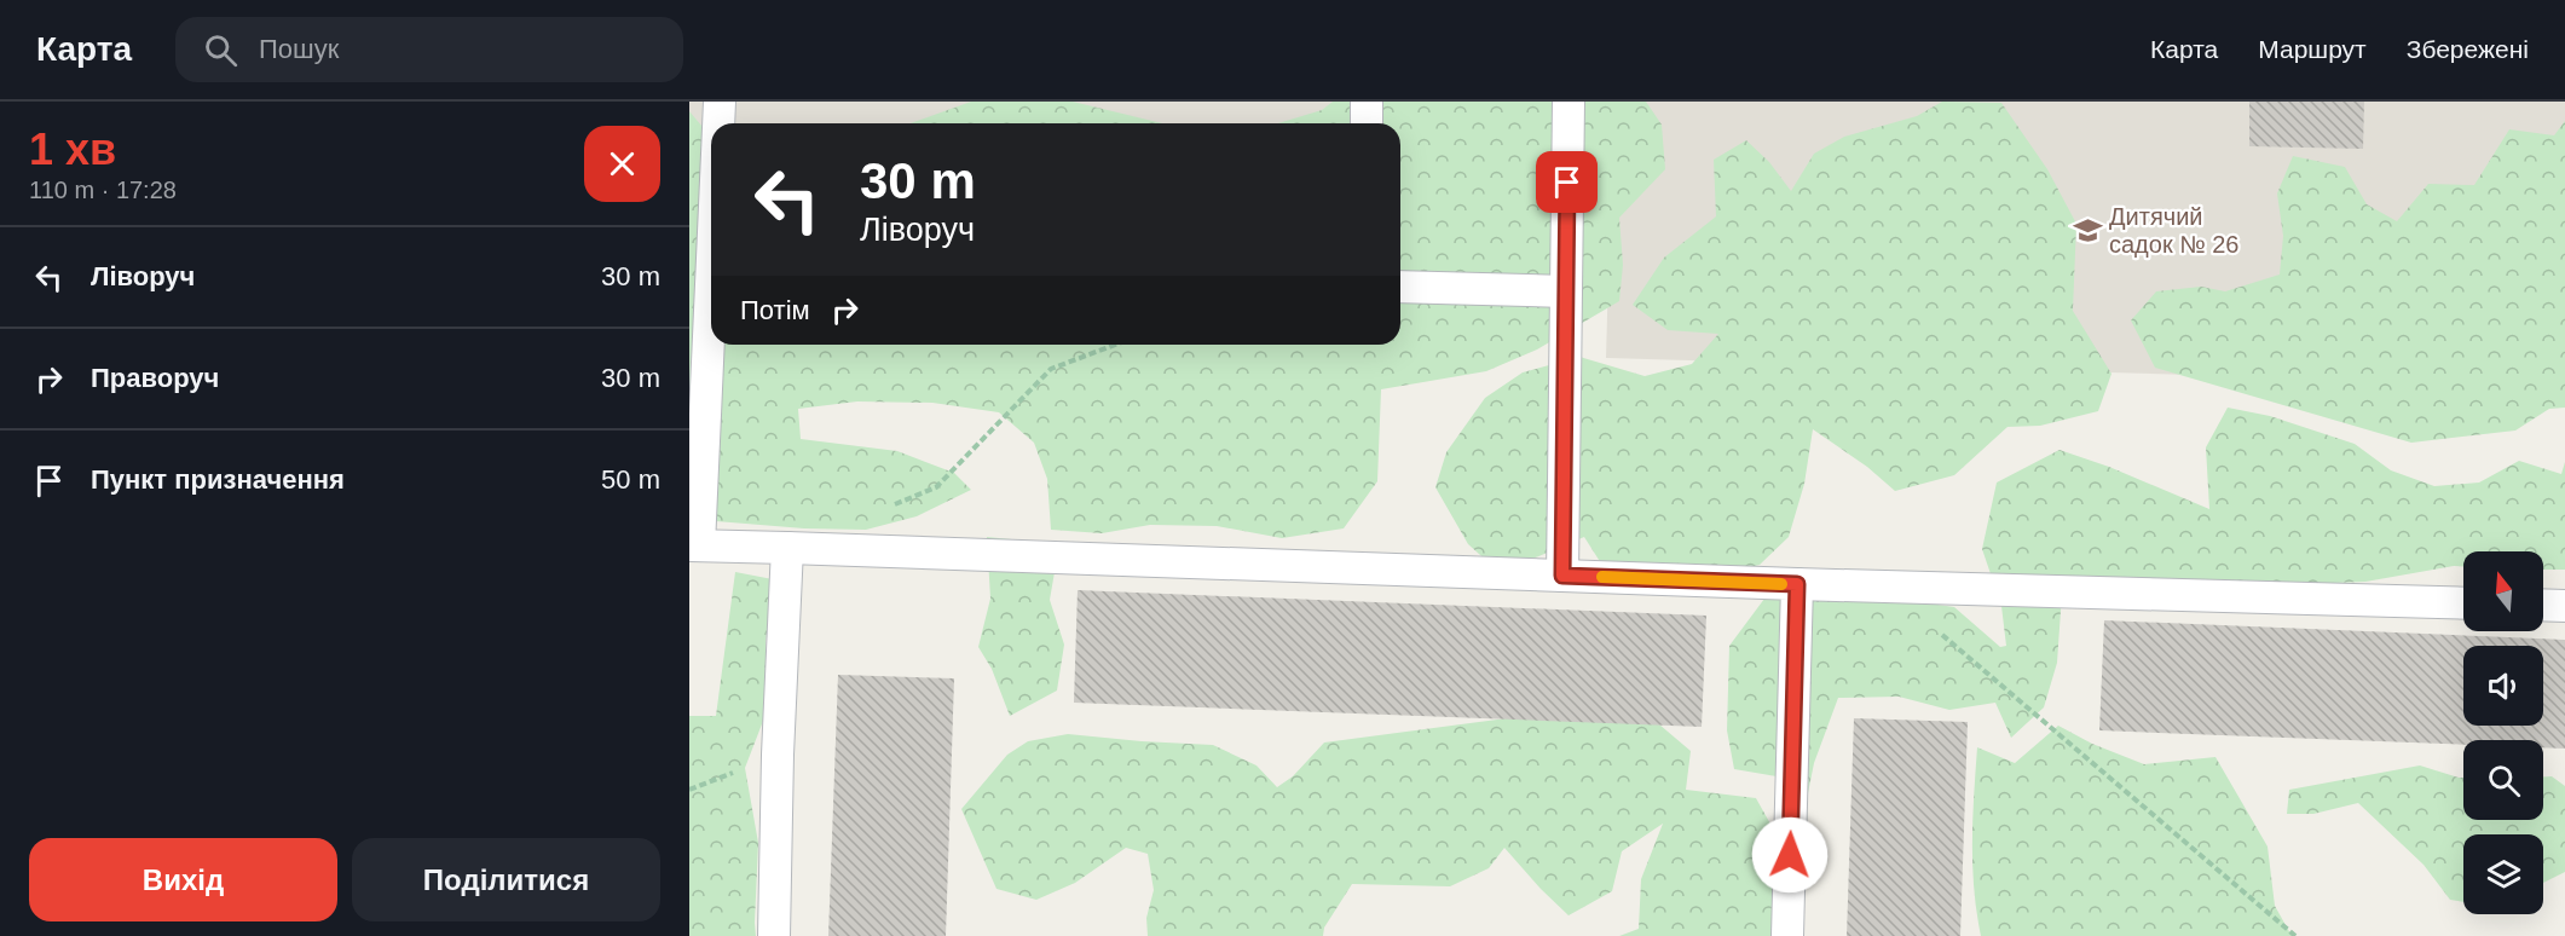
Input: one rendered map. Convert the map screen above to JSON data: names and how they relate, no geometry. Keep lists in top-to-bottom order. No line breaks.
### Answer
{"places":{"school or university":["Дитячий садок № 26"]},"north":"top","page":{"header":"Карта","search":"Пошук","nav":["Карта","Маршрут","Збережені"],"heading":["1 хв","110 m · 17:28"],"turn":["30 m","Ліворуч"],"list":[{"name":"Ліворуч","value":"30 m"},{"name":"Праворуч","value":"30 m"},{"name":"Пункт призначення","value":"50 m"}],"then":"Потім","buttons":["Вихід","Поділитися"]}}
